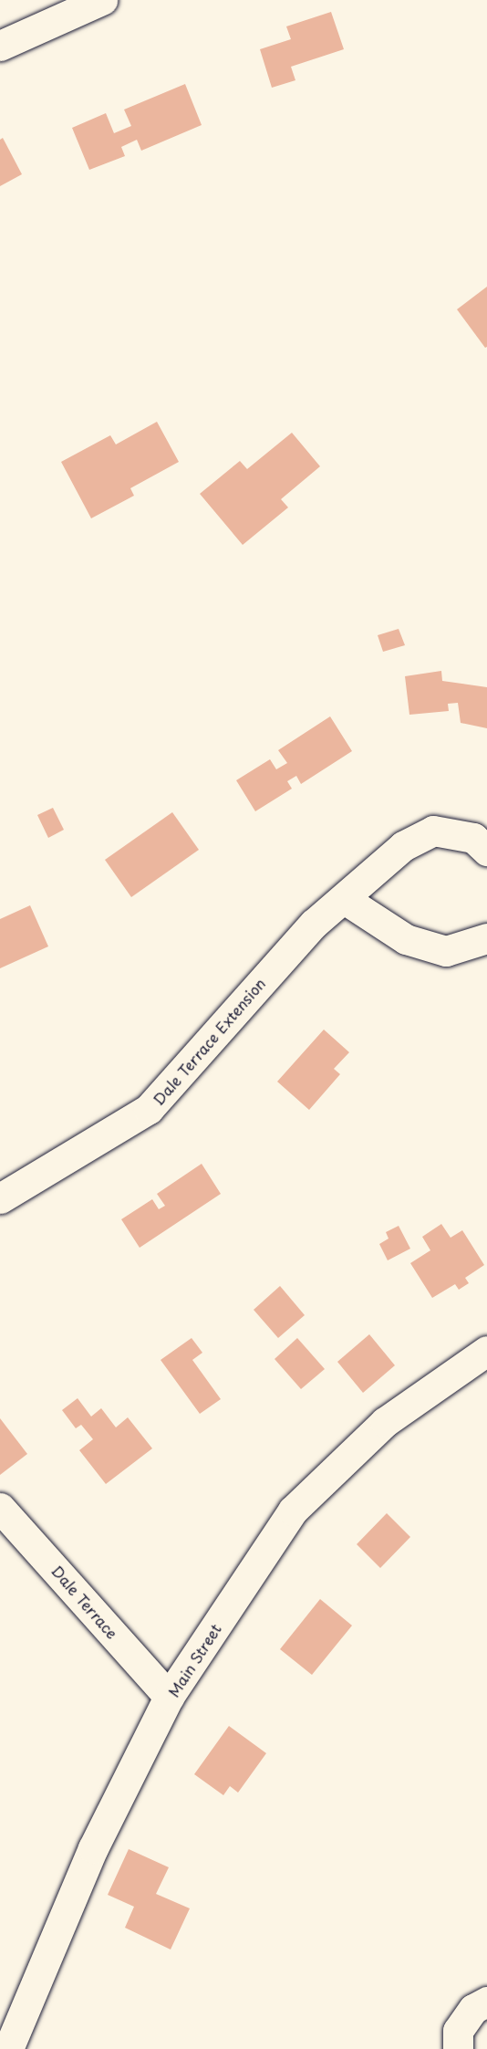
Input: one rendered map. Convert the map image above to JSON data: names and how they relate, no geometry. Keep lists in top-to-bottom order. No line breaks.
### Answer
{"streets":{"street":["Dale Terrace Extension","Dale Terrace","Main Street"]},"crossings":[["Dale Terrace","Main Street"]]}
